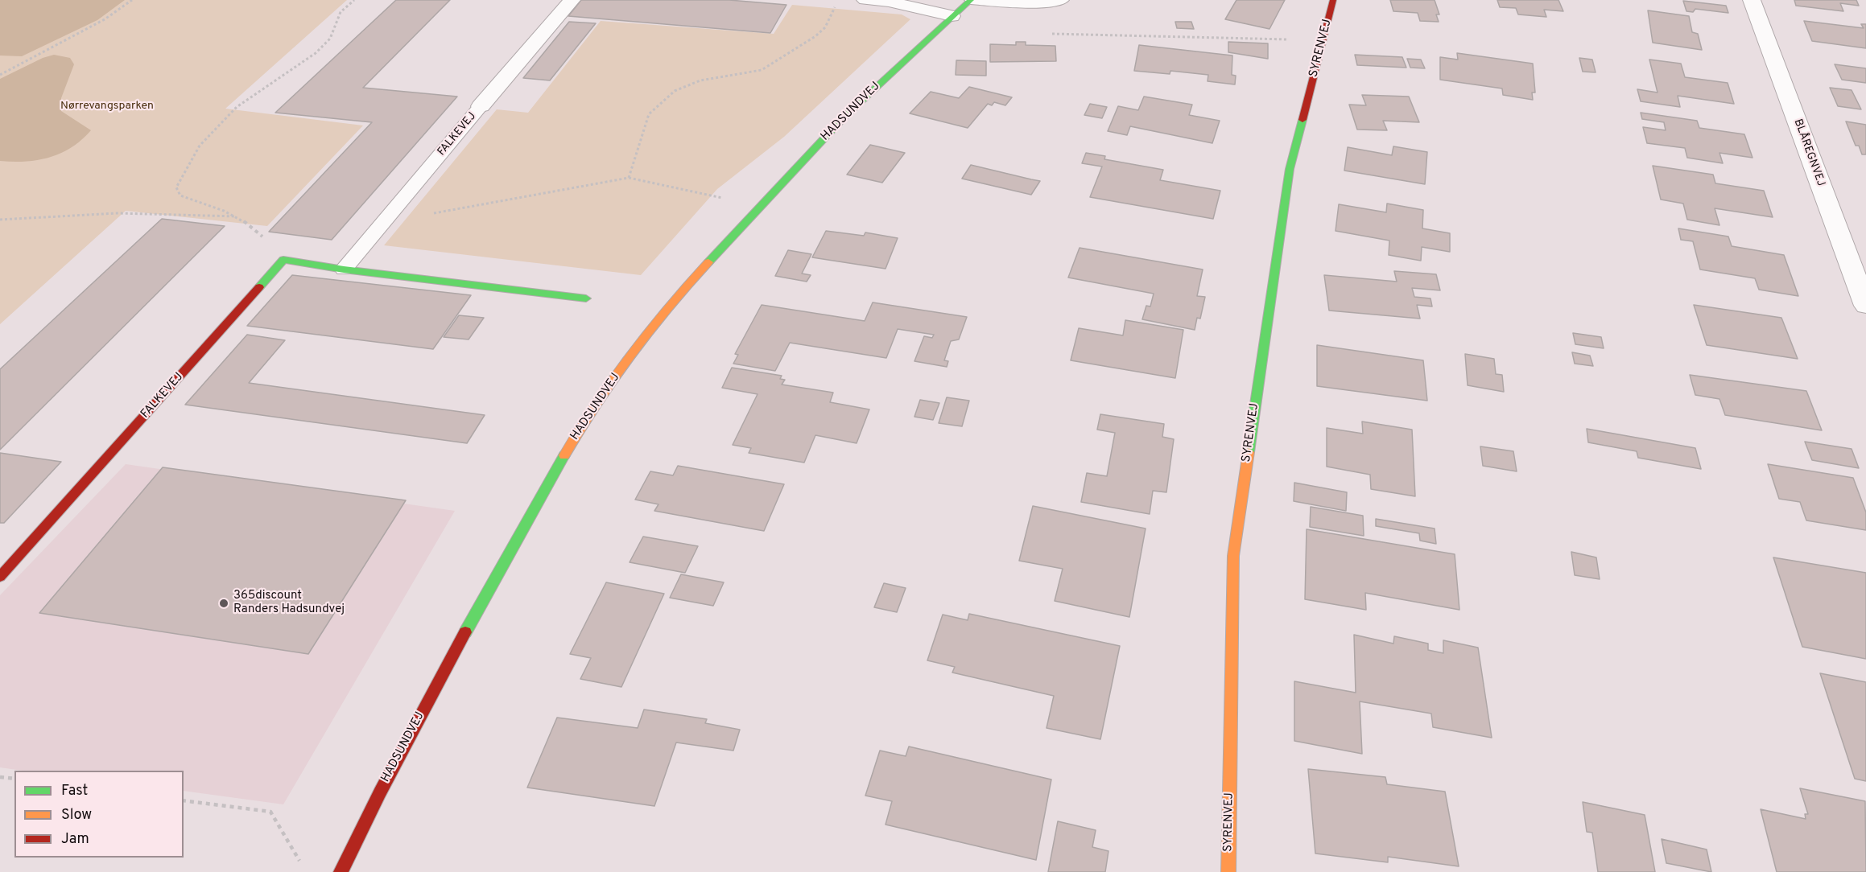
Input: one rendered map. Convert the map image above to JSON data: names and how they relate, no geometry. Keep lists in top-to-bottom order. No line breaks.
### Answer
{"streets":{"street":["SYRENVEJ","HADSUNDVEJ","FALKEVEJ","BLÅREGNVEJ"]},"parks":["Nørrevangsparken"],"places":["365discount Randers Hadsundvej"],"legend":["Fast","Slow","Jam"]}
